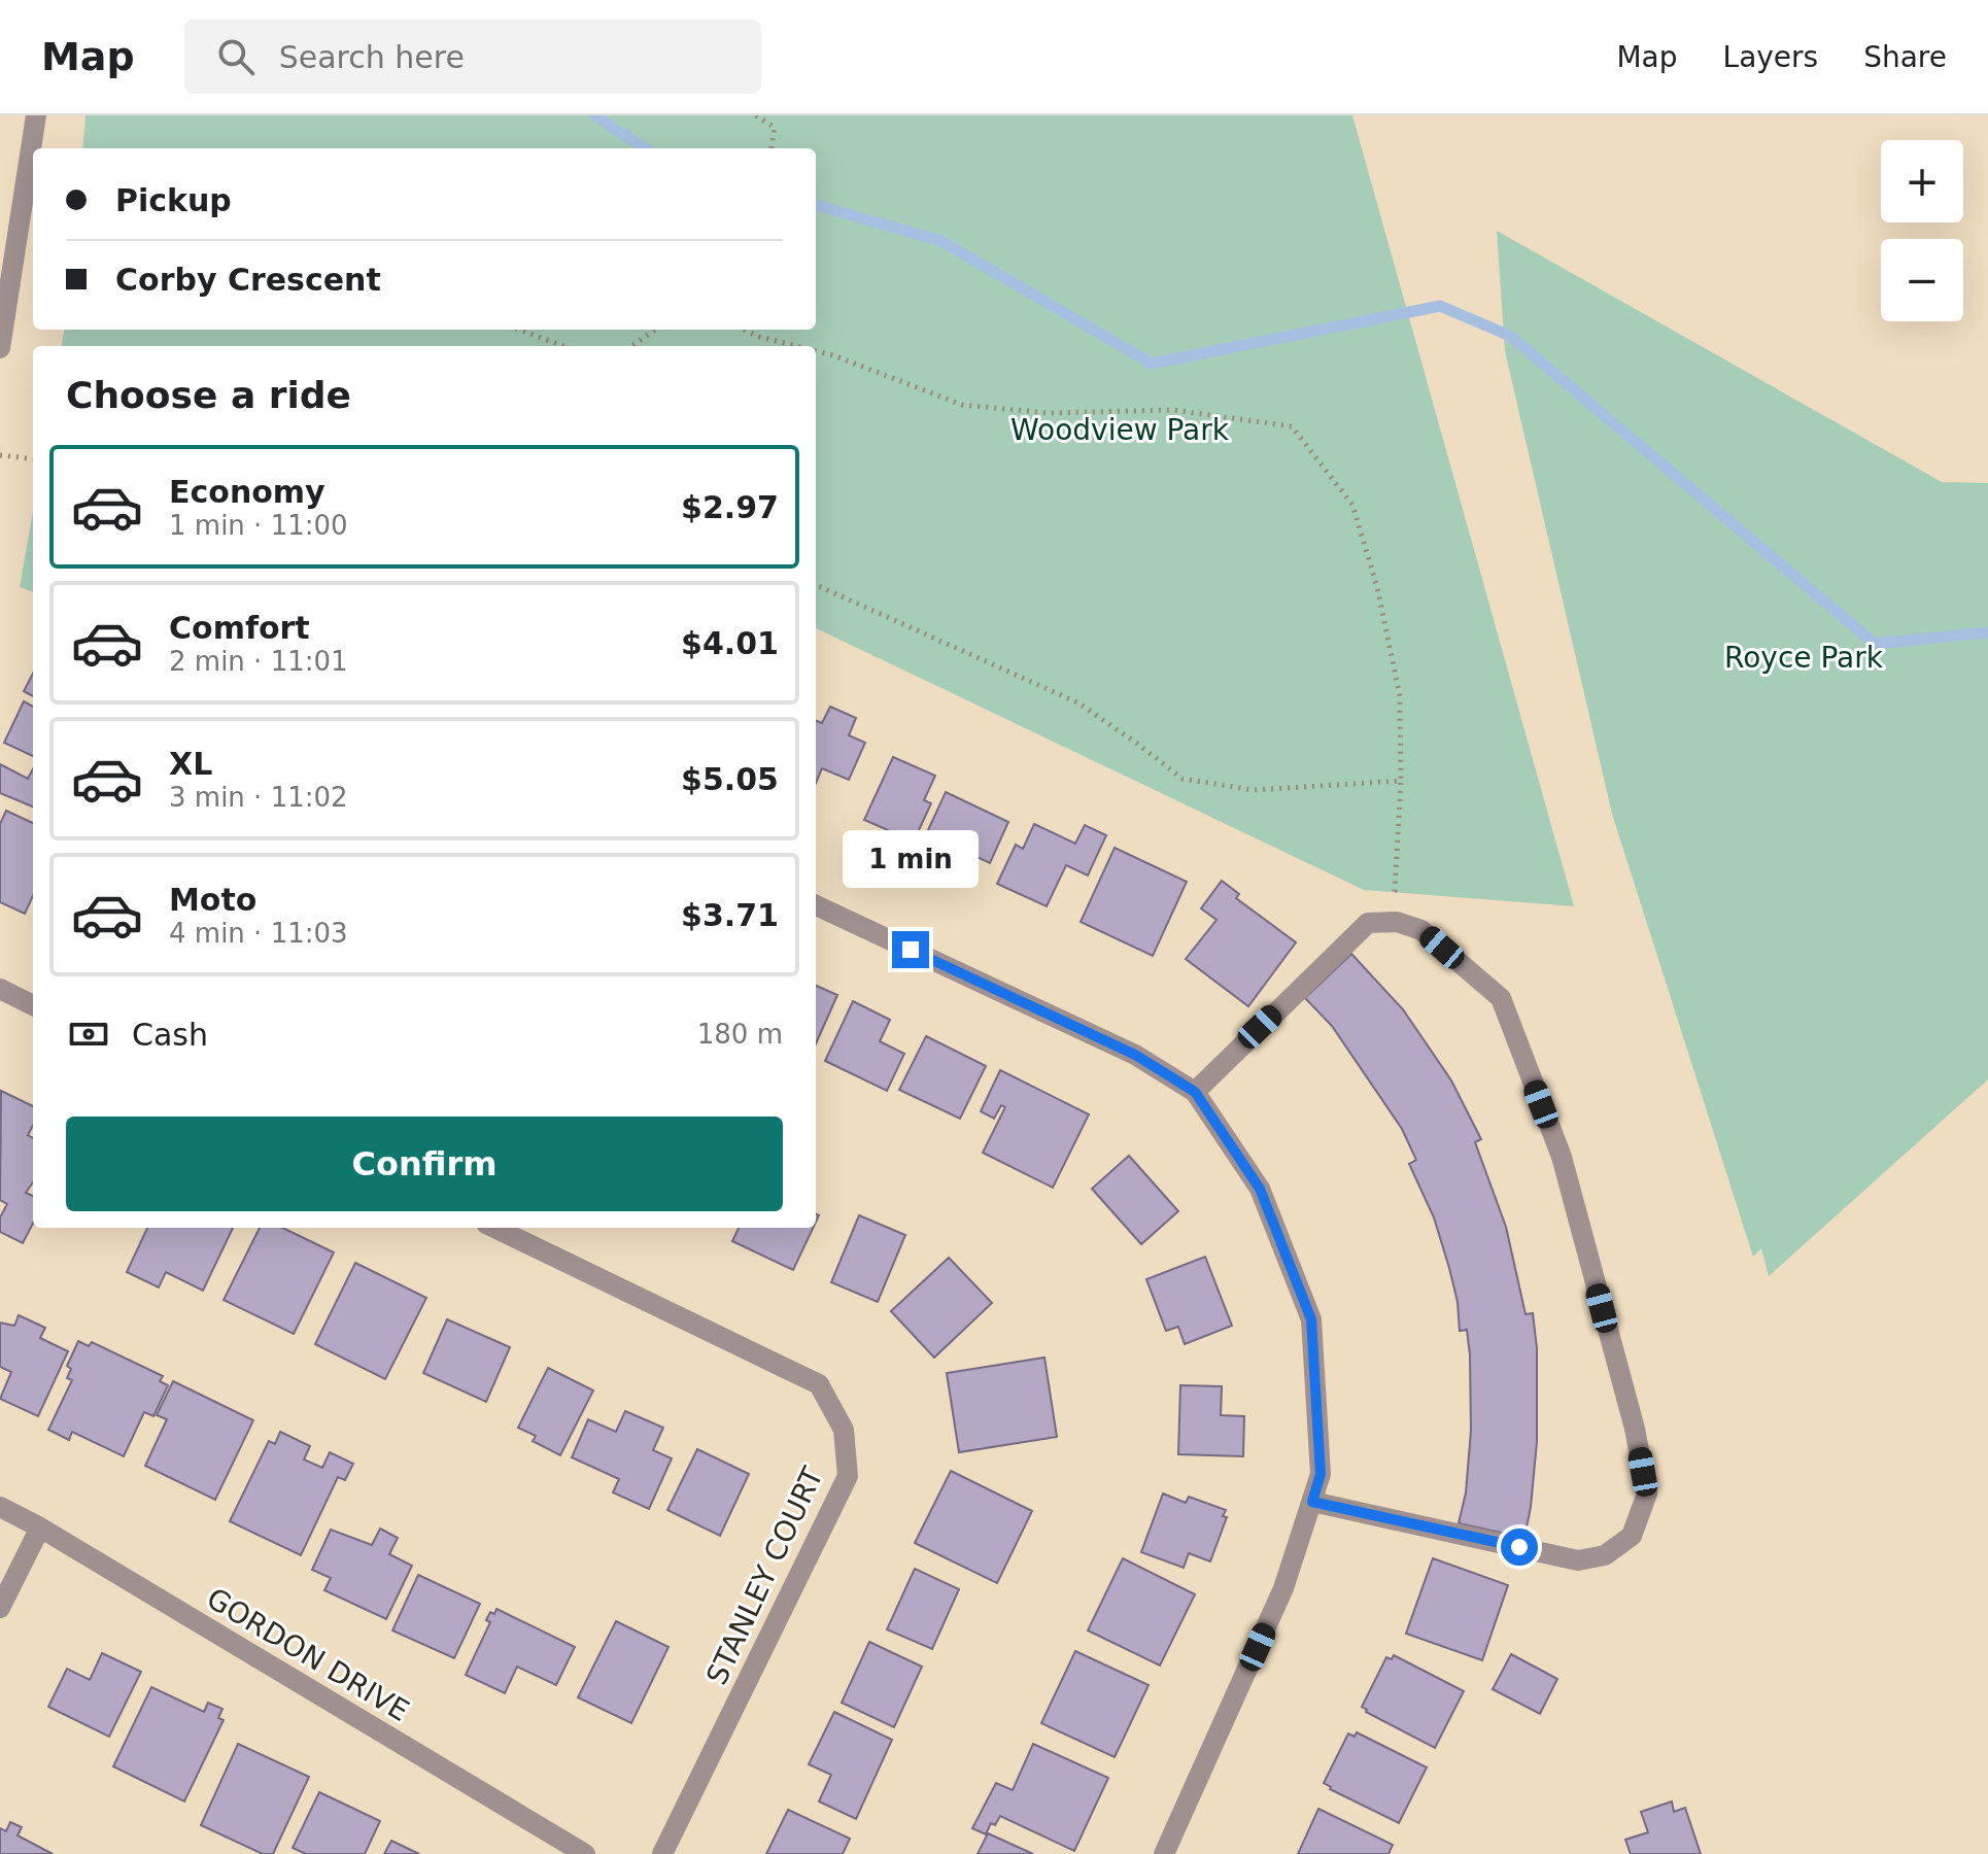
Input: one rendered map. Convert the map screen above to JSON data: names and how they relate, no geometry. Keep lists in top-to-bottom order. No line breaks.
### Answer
{"streets":{"street":["STANLEY COURT","GORDON DRIVE"]},"parks":["Woodview Park","Royce Park"],"page":{"header":"Map","search":"Search here","nav":["Map","Layers","Share"],"map_buttons":["+","−"],"banner":["Pickup","Corby Crescent"],"heading":"Choose a ride","list":[{"name":"Economy","note":"1 min · 11:00","value":"$2.97"},{"name":"Comfort","note":"2 min · 11:01","value":"$4.01"},{"name":"XL","note":"3 min · 11:02","value":"$5.05"},{"name":"Moto","note":"4 min · 11:03","value":"$3.71"}],"bubble":"1 min","pay":["Cash","180 m"],"buttons":"Confirm"}}
